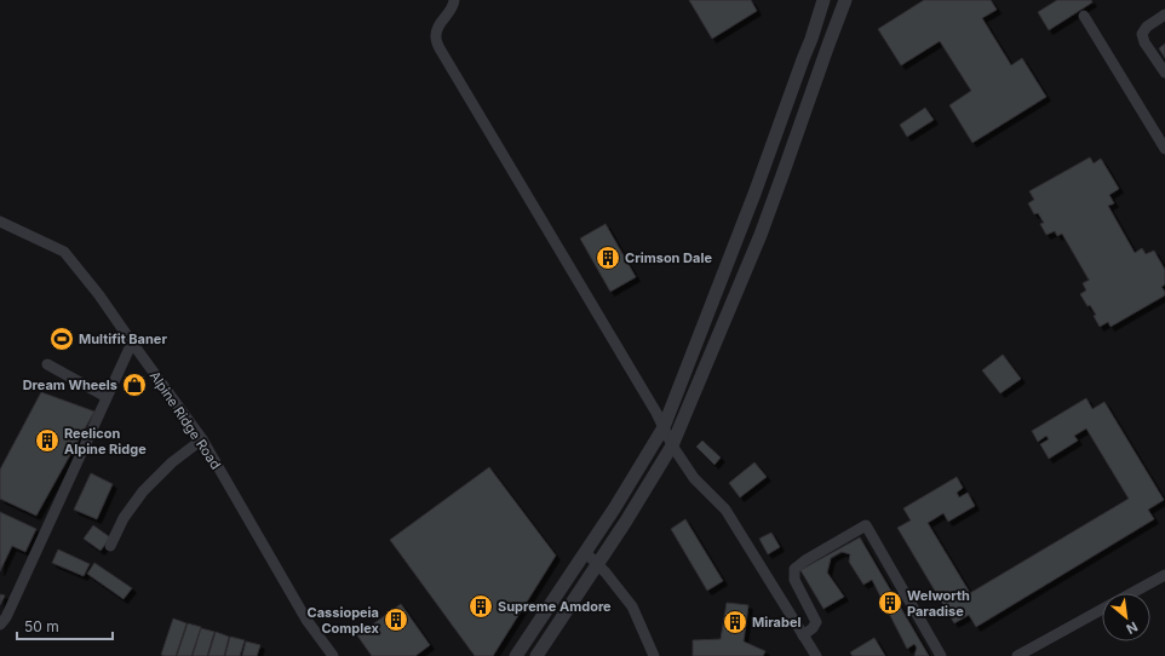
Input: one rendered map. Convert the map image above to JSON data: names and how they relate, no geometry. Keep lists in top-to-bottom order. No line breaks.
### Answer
{"streets":{"street":["Alpine Ridge Road"]},"places":{"building":["Crimson Dale","Reelicon Alpine Ridge","Welworth Paradise","Supreme Amdore","Cassiopeia Complex","Mirabel"],"sports":["Multifit Baner"],"shop":["Dream Wheels"]},"scale_bar":"50 m","north":"bottom right"}
